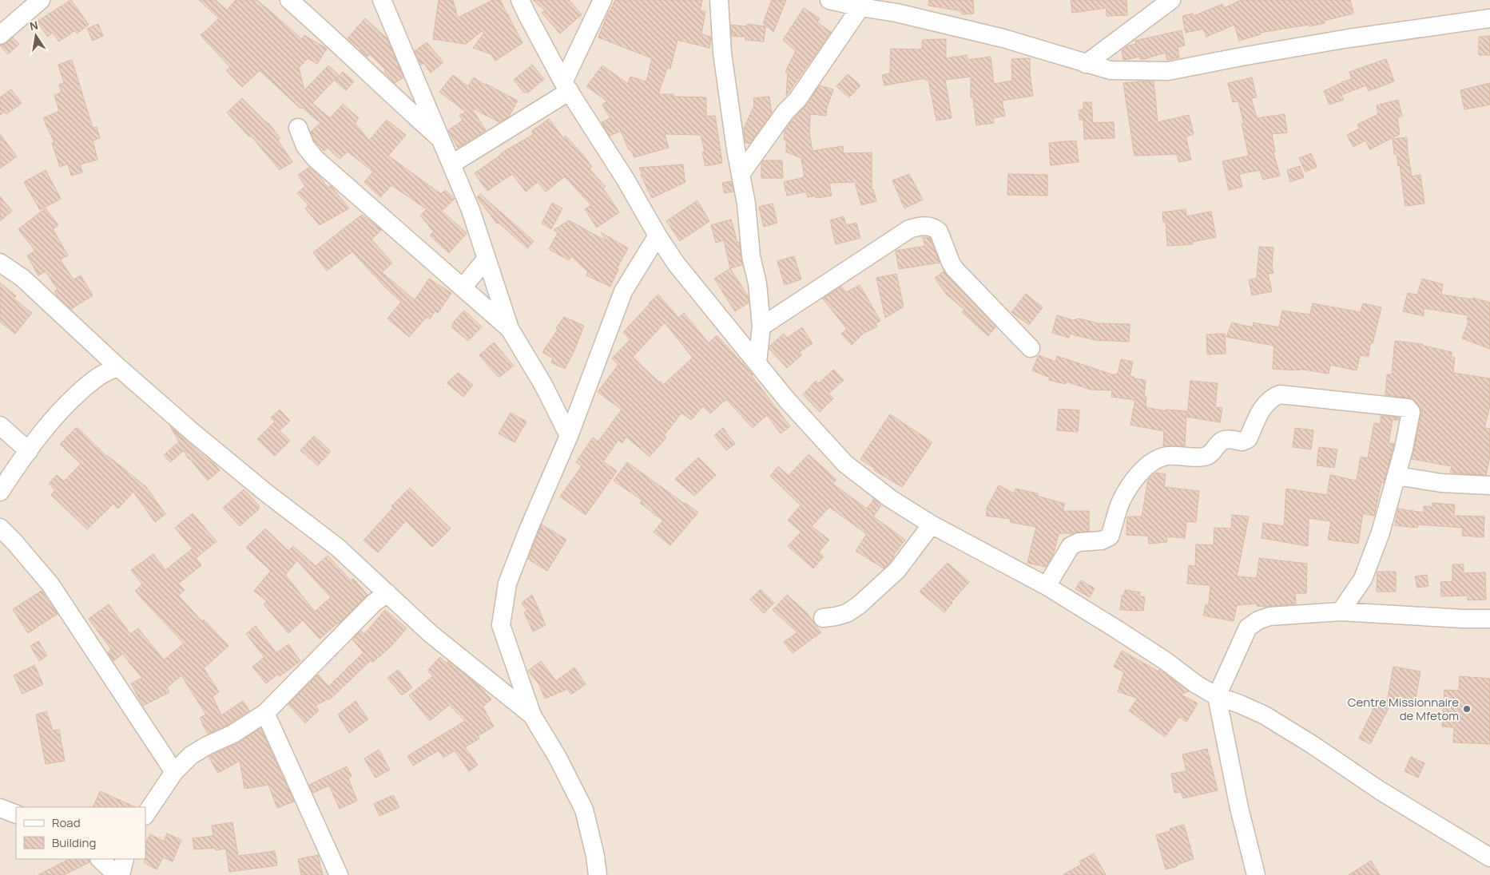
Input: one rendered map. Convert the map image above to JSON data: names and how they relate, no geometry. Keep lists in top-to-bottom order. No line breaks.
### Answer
{"places":["Centre Missionnaire de Mfetom"],"legend":["Road","Building"],"north":"top"}
